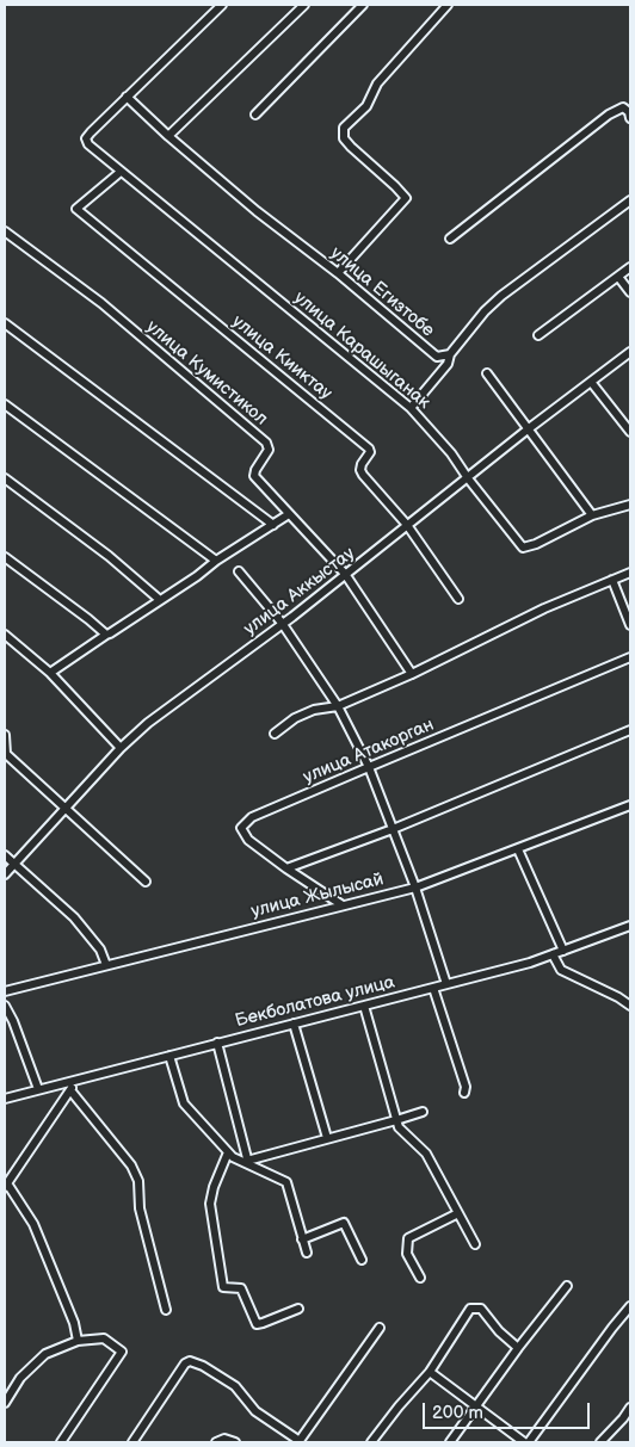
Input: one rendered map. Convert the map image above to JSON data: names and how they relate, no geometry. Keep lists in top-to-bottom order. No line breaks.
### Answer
{"streets":{"street":["улица Егизтобе","улица Карашыганак","улица Кииктау","улица Кумистикол","улица Аккыстау","улица Атакорган","улица Жылысай","Бекболатова улица"]},"crossings":[["улица Егизтобе","улица Карашыганак"],["улица Карашыганак","улица Кииктау"],["улица Карашыганак","улица Аккыстау"],["улица Кииктау","улица Аккыстау"],["улица Кумистикол","улица Аккыстау"],["улица Атакорган","улица Жылысай"]],"scale_bar":"200 m"}
